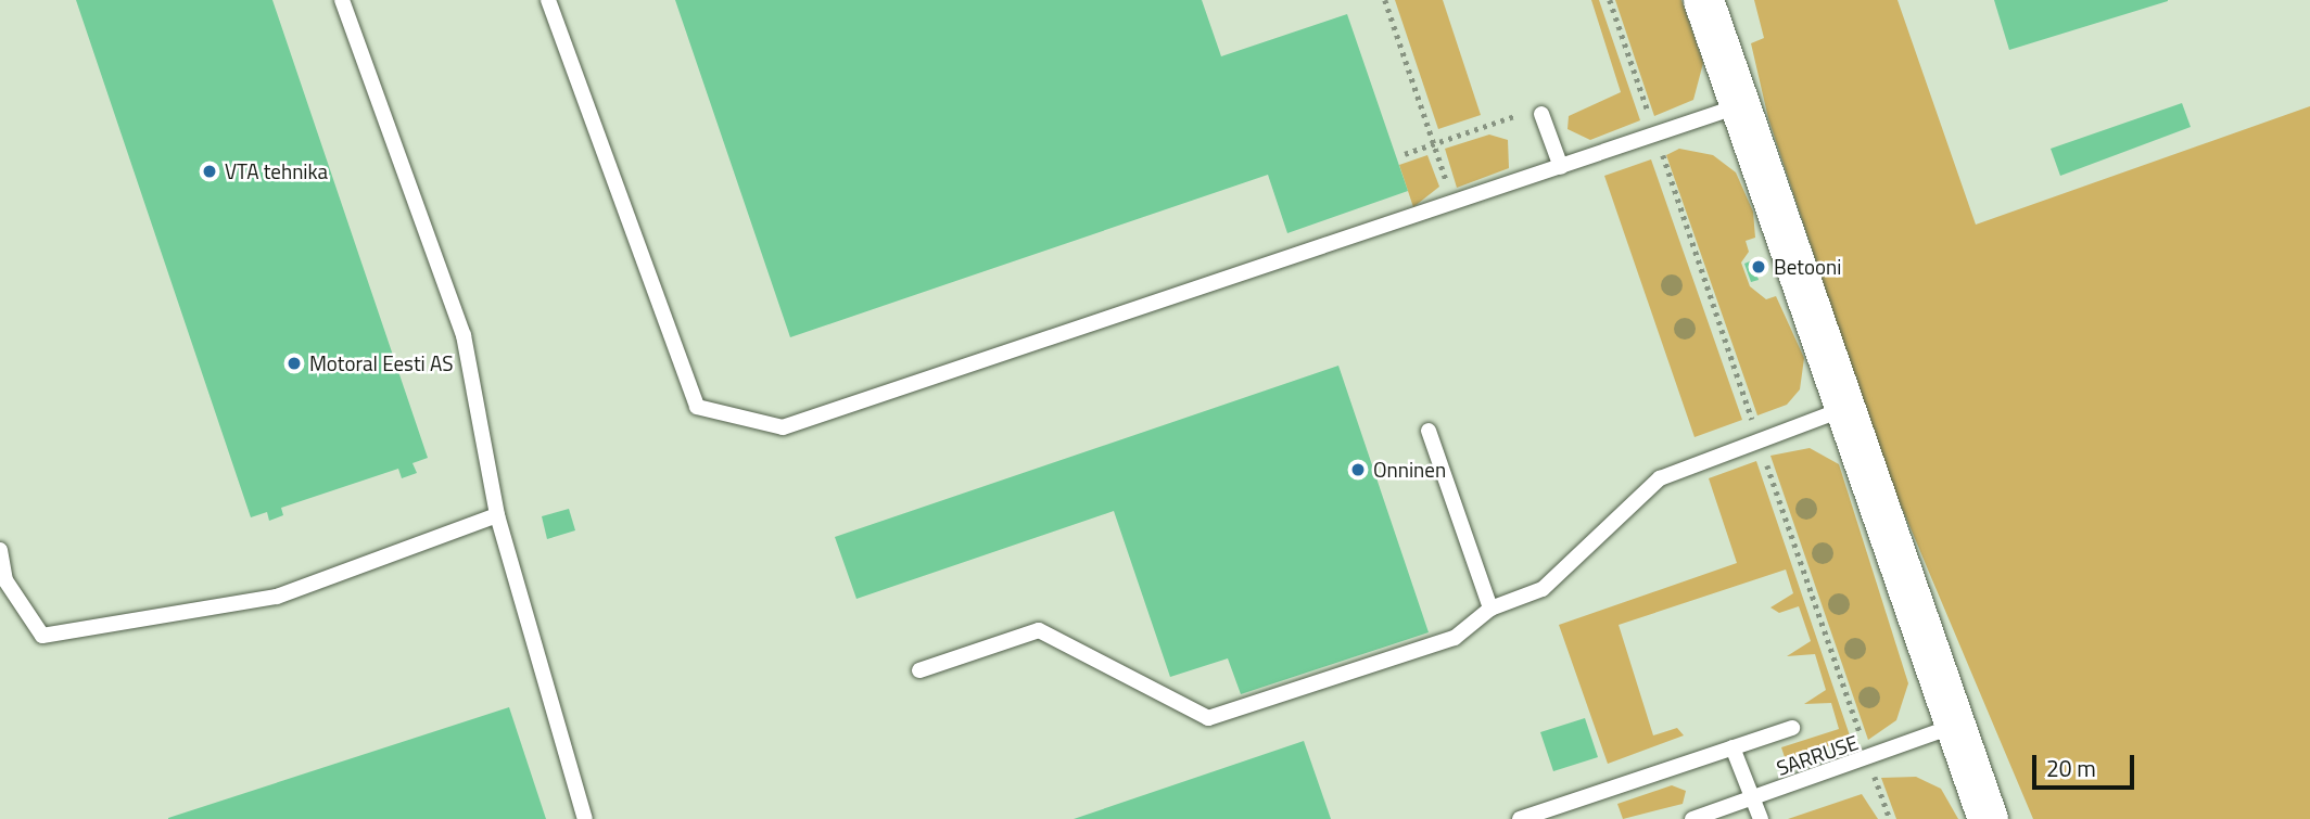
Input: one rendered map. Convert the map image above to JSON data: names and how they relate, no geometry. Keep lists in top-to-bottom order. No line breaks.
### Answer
{"streets":{"lane":["SARRUSE"]},"places":["VTA tehnika","Betooni","Motoral Eesti AS","Onninen"],"scale_bar":"20 m"}
